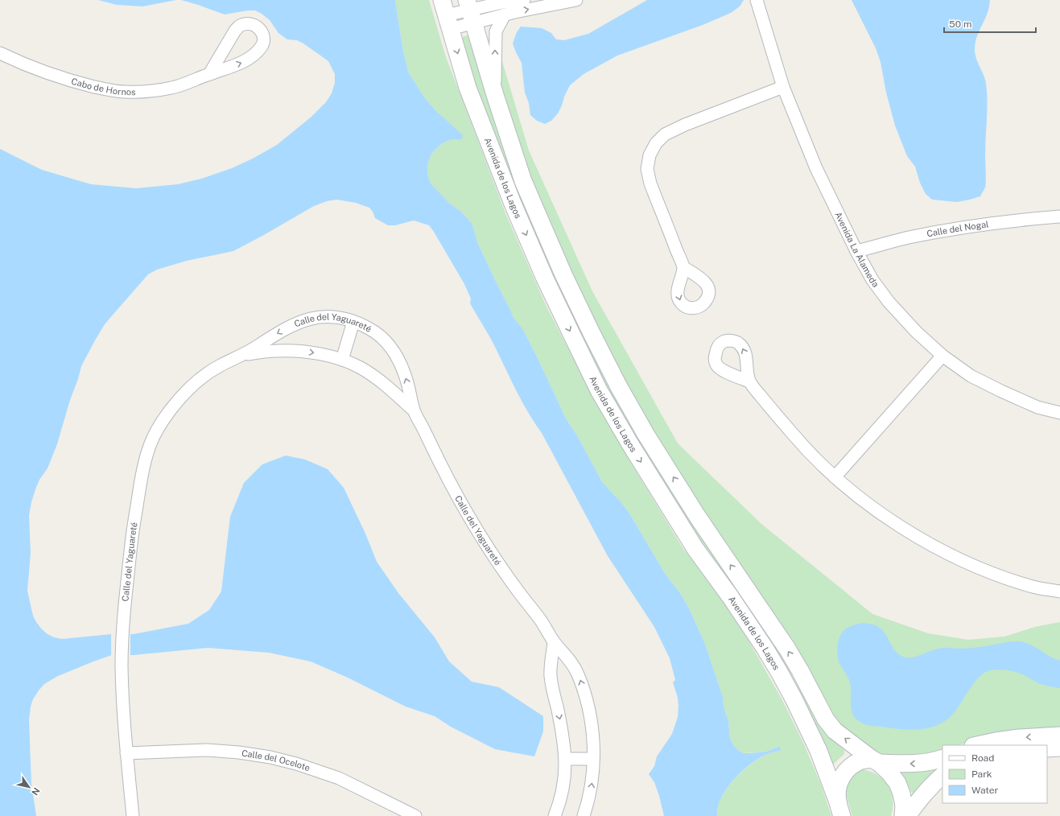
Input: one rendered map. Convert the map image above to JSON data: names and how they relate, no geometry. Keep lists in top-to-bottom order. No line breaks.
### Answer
{"streets":{"street":["Cabo de Hornos","Avenida de los Lagos","Calle del Nogal","Avenida La Alameda","Calle del Yaguareté","Calle del Ocelote"]},"crossings":[["Calle del Nogal","Avenida La Alameda"],["Calle del Yaguareté","Calle del Ocelote"]],"legend":["Road","Park","Water"],"scale_bar":"50 m","north":"bottom right"}
